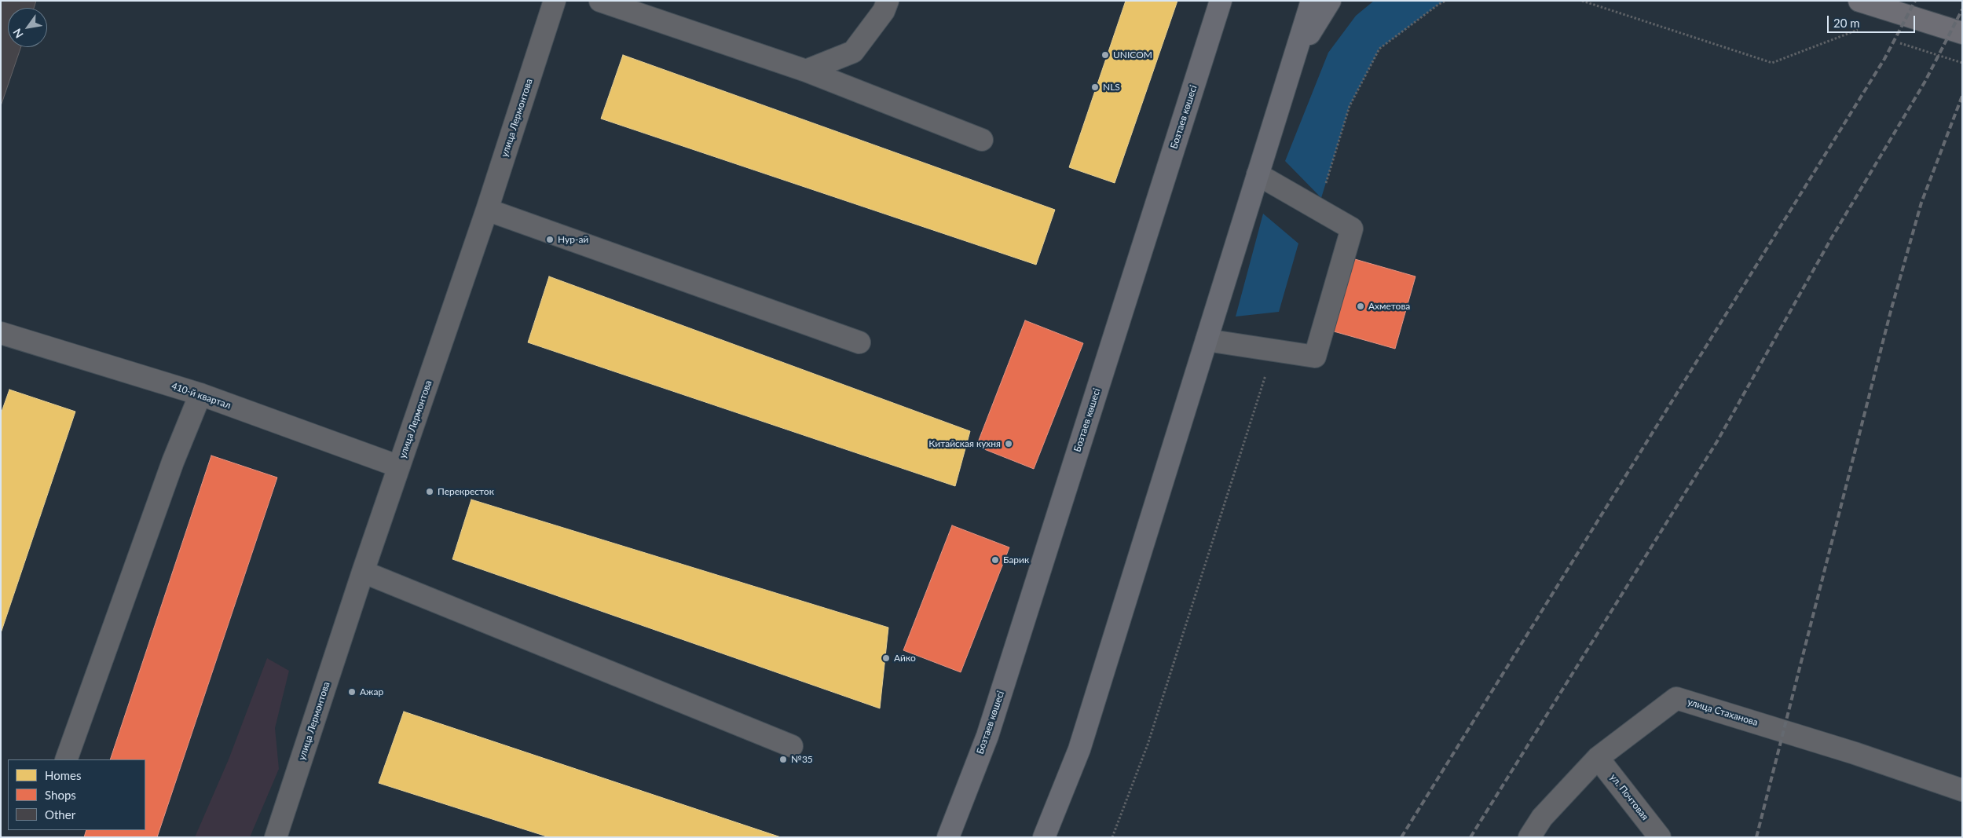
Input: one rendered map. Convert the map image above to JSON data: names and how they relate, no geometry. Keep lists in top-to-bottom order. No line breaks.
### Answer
{"streets":{"highway":["Бозтаев көшесі"],"street":["улица Лермонтова","410-й квартал","улица Стаханова","ул. Почтовая"]},"crossings":[["улица Лермонтова","410-й квартал"],["улица Стаханова","ул. Почтовая"]],"places":["UNICOM","NLS","Нур-ай","Ахметова","Китайская кухня","Перекресток","Барик","Айко","Ажар","№35"],"legend":["Homes","Shops","Other"],"scale_bar":"20 m","north":"bottom left"}
